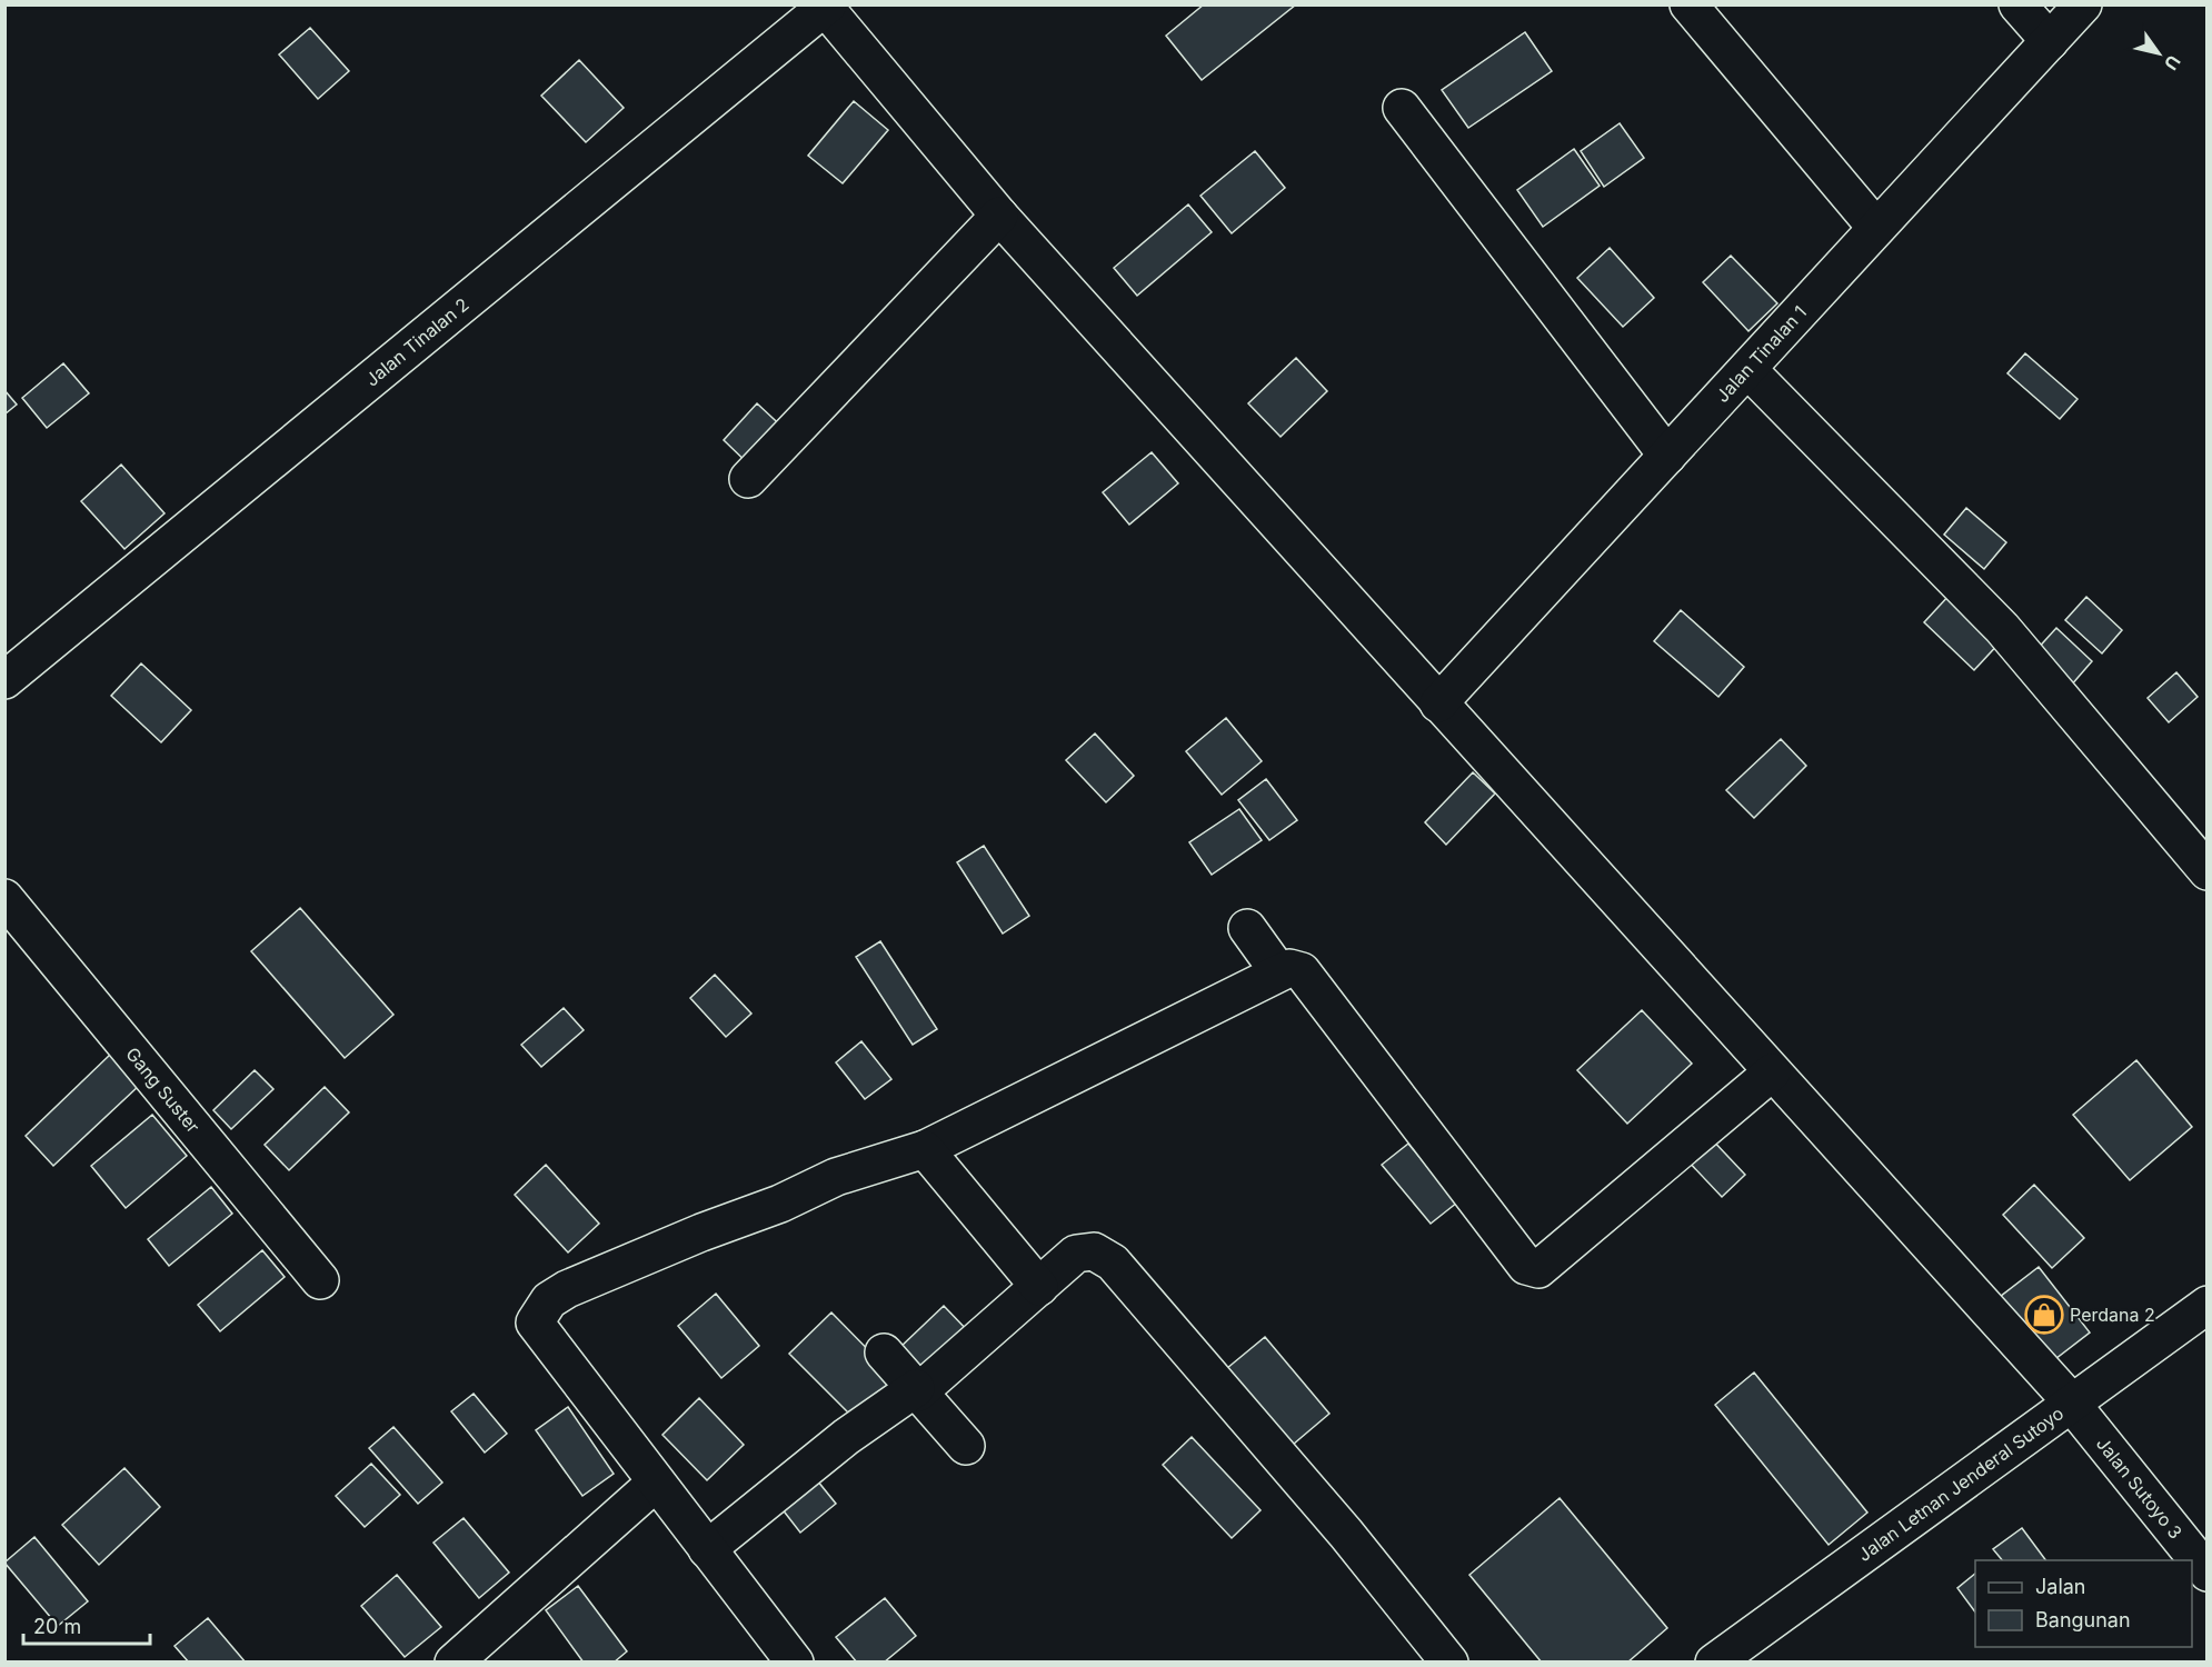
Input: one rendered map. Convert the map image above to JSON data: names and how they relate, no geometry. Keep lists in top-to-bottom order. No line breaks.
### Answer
{"streets":{"street":["Jalan Tinalan 2","Jalan Tinalan 1","Gang Suster","Jalan Letnan Jenderal Sutoyo","Jalan Sutoyo 3"]},"crossings":[["Jalan Tinalan 2","Jalan Sutoyo 3"],["Jalan Tinalan 1","Jalan Sutoyo 3"],["Jalan Letnan Jenderal Sutoyo","Jalan Sutoyo 3"]],"places":{"shop":["Perdana 2"]},"legend":["Jalan","Bangunan"],"scale_bar":"20 m","north":"bottom right"}
